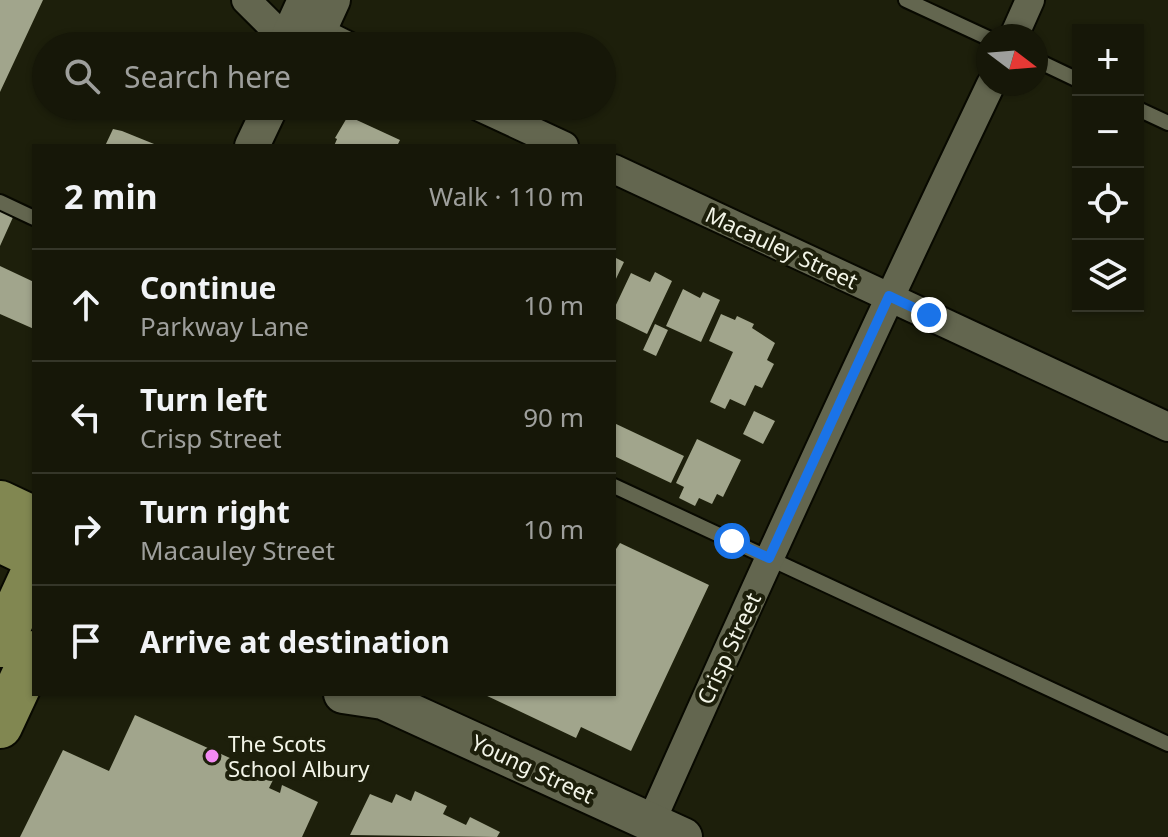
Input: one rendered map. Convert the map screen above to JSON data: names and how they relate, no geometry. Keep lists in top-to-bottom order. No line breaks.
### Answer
{"streets":{"main road":["Young Street"],"street":["Macauley Street","Crisp Street"]},"crossings":[["Macauley Street","Crisp Street"],["Crisp Street","Young Street"]],"places":["The Scots School Albury"],"north":"right","page":{"map_buttons":["+","−"],"search":"Search here","heading":["2 min","Walk · 110 m"],"list":[["Continue","Parkway Lane","10 m"],["Turn left","Crisp Street","90 m"],["Turn right","Macauley Street","10 m"],"Arrive at destination"]}}
